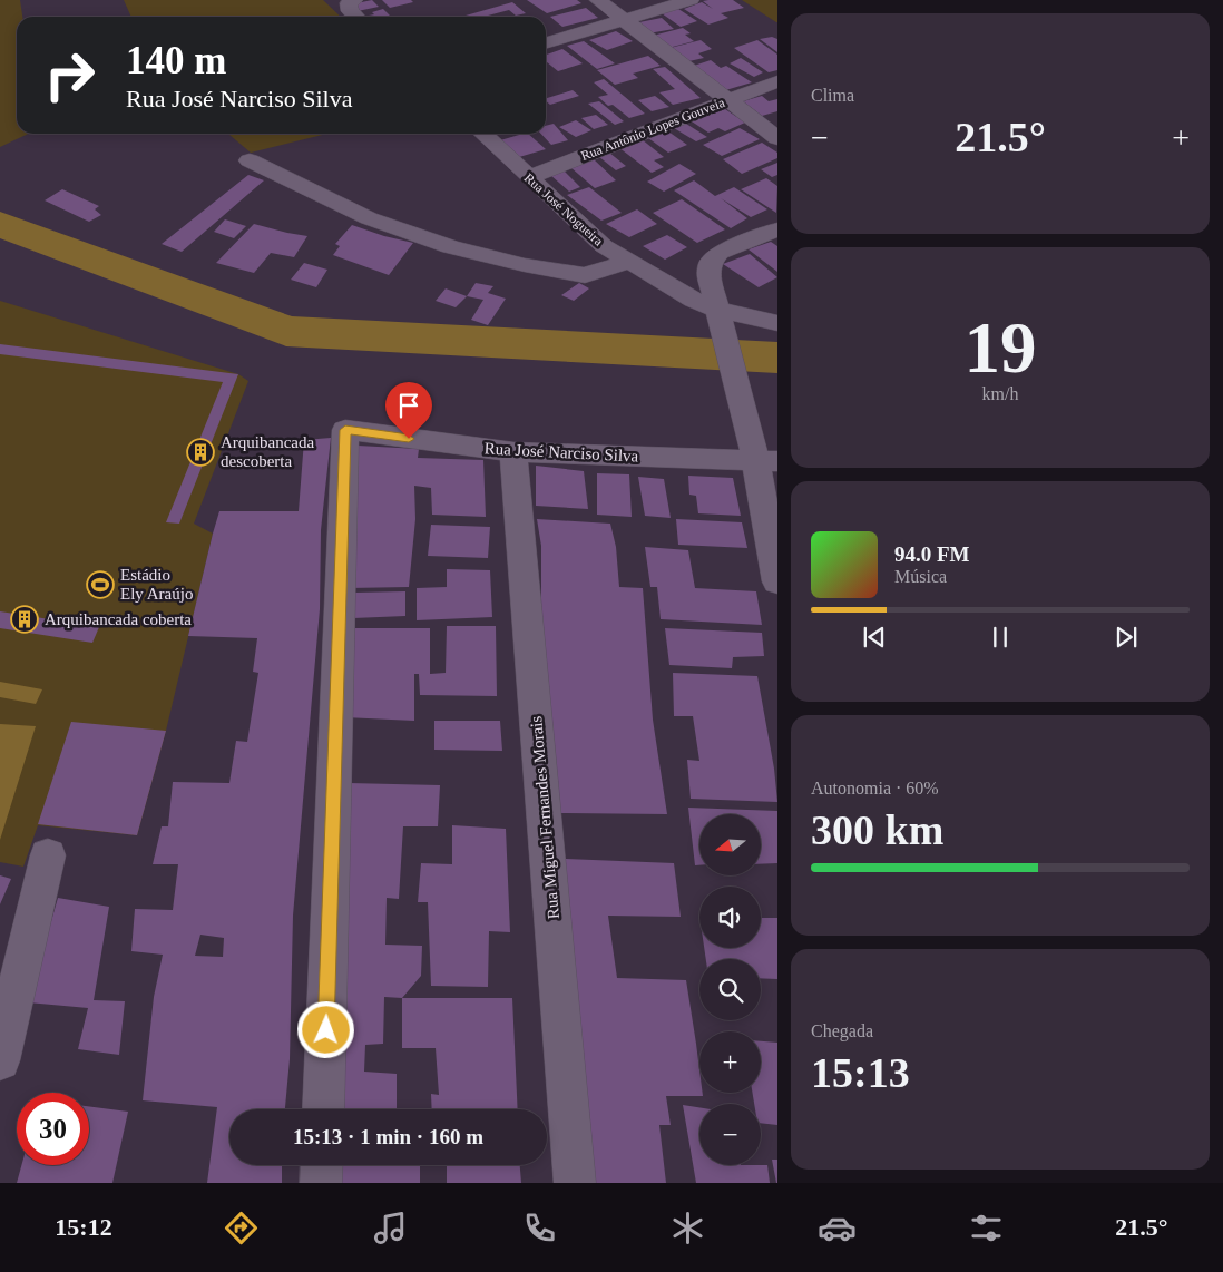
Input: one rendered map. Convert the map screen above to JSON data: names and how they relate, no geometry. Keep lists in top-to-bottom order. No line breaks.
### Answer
{"streets":{"street":["Rua Antônio Lopes Gouveia","Rua José Nogueira","Rua José Narciso Silva","Rua Miguel Fernandes Morais"]},"crossings":[["Rua Antônio Lopes Gouveia","Rua José Nogueira"],["Rua José Narciso Silva","Rua Miguel Fernandes Morais"]],"places":{"building":["Arquibancada descoberta","Arquibancada coberta"],"sports":["Estádio Ely Araújo"]},"north":"left","page":{"tile":["Clima",["19","km/h"],["Autonomia · 60%","300 km"],["Chegada","15:13"]],"turn":["140 m","Rua José Narciso Silva"],"heat":["−","21.5°","+"],"song":["94.0 FM","Música"],"map_buttons":["+","−"],"limit":"30","trip":"15:13 · 1 min · 160 m","tabs":["15:12","21.5°"]}}
